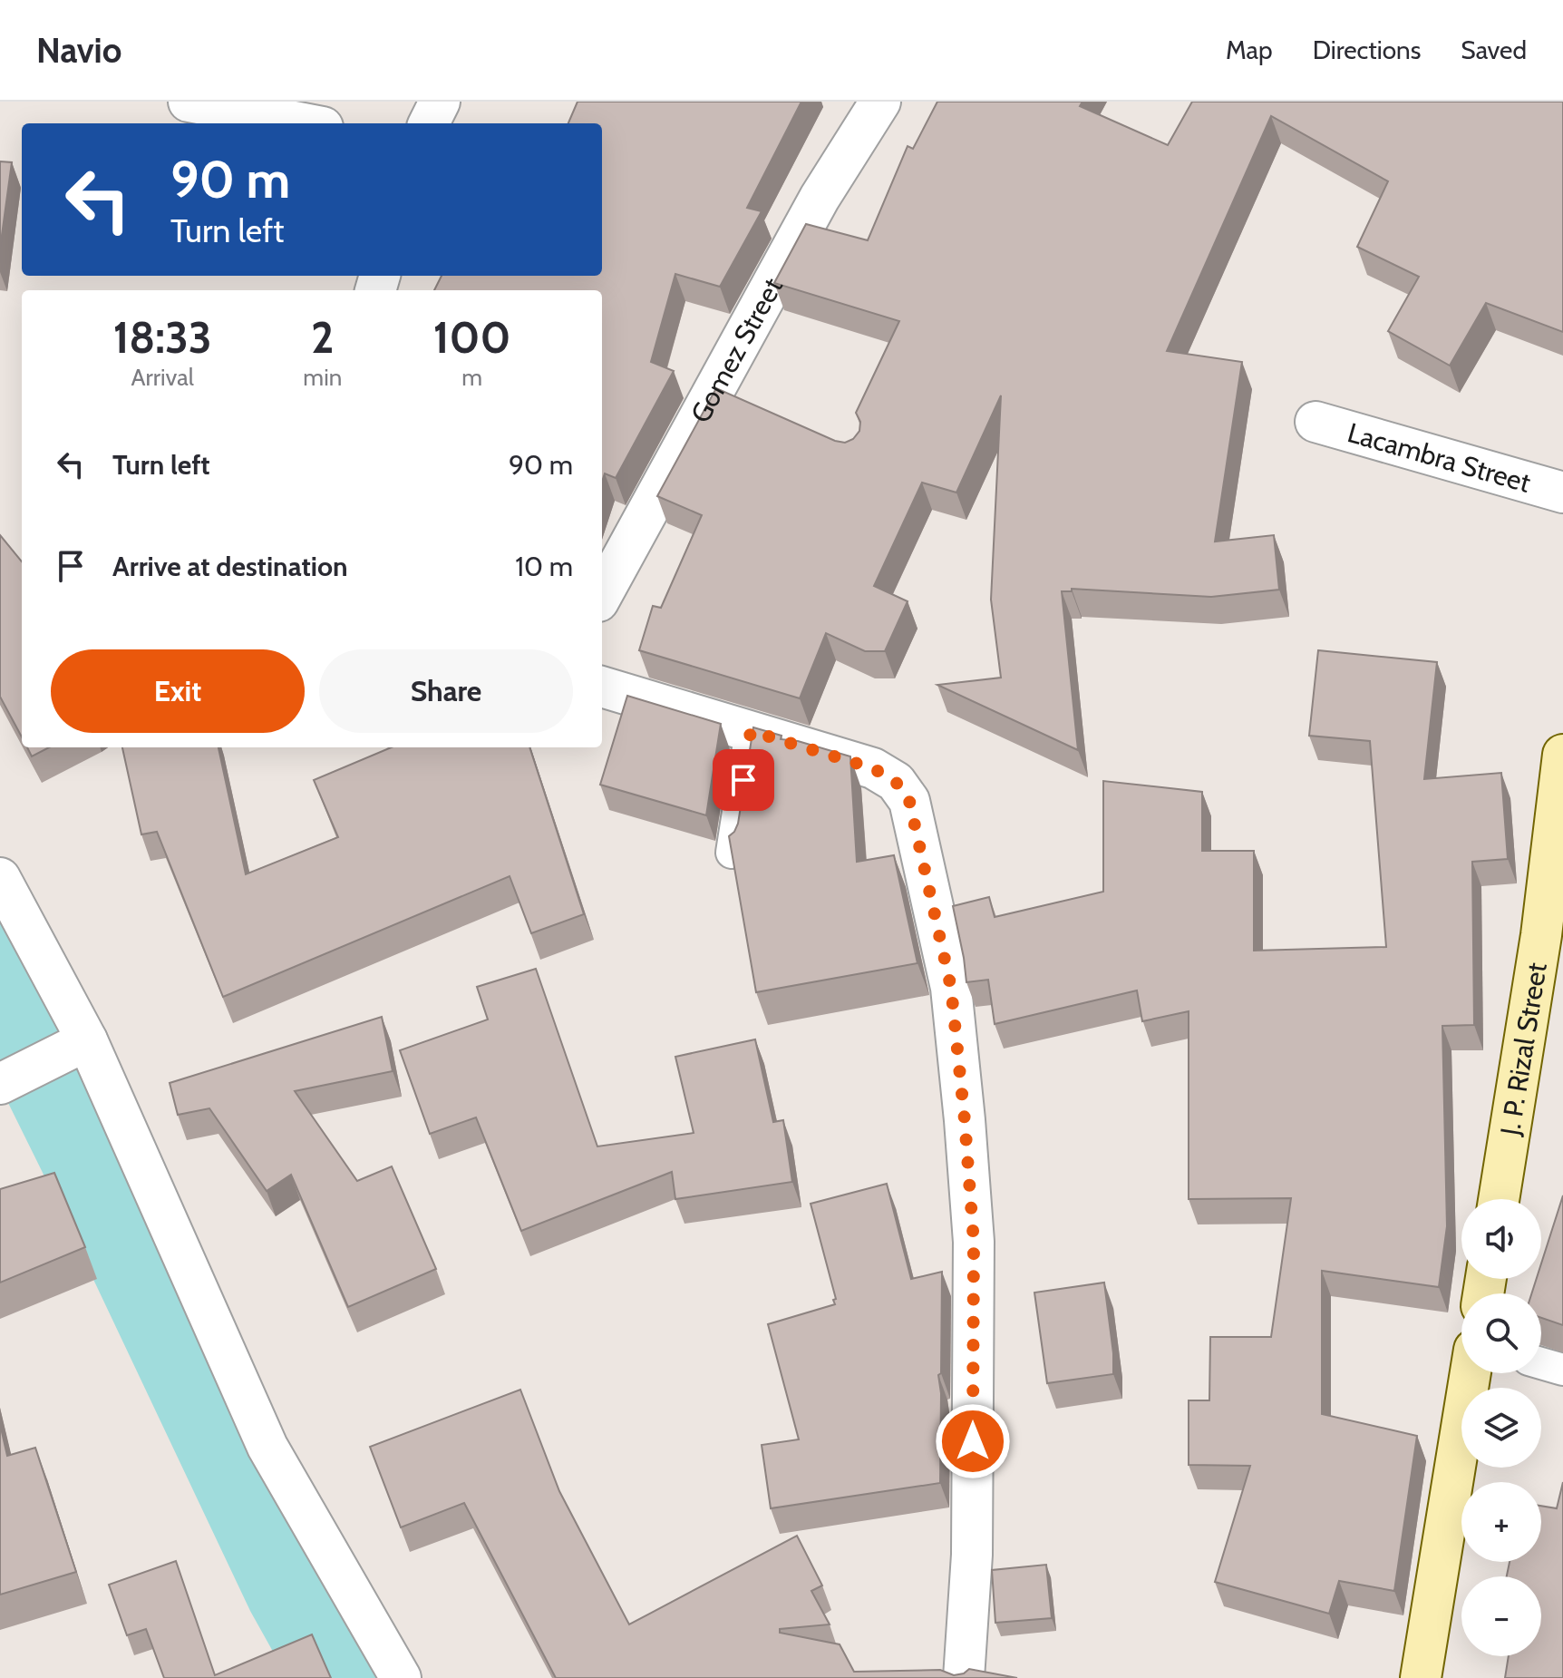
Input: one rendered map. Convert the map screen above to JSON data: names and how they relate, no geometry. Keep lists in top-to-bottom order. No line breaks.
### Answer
{"streets":{"street":["Gomez Street","Lacambra Street","J. P. Rizal Street"]},"page":{"header":"Navio","nav":["Map","Directions","Saved"],"turn":["90 m","Turn left"],"eta":["18:33","Arrival","2","min","100","m"],"list":[{"name":"Turn left","value":"90 m"},{"name":"Arrive at destination","value":"10 m"}],"buttons":["Exit","Share"],"map_buttons":["+","−"]}}
